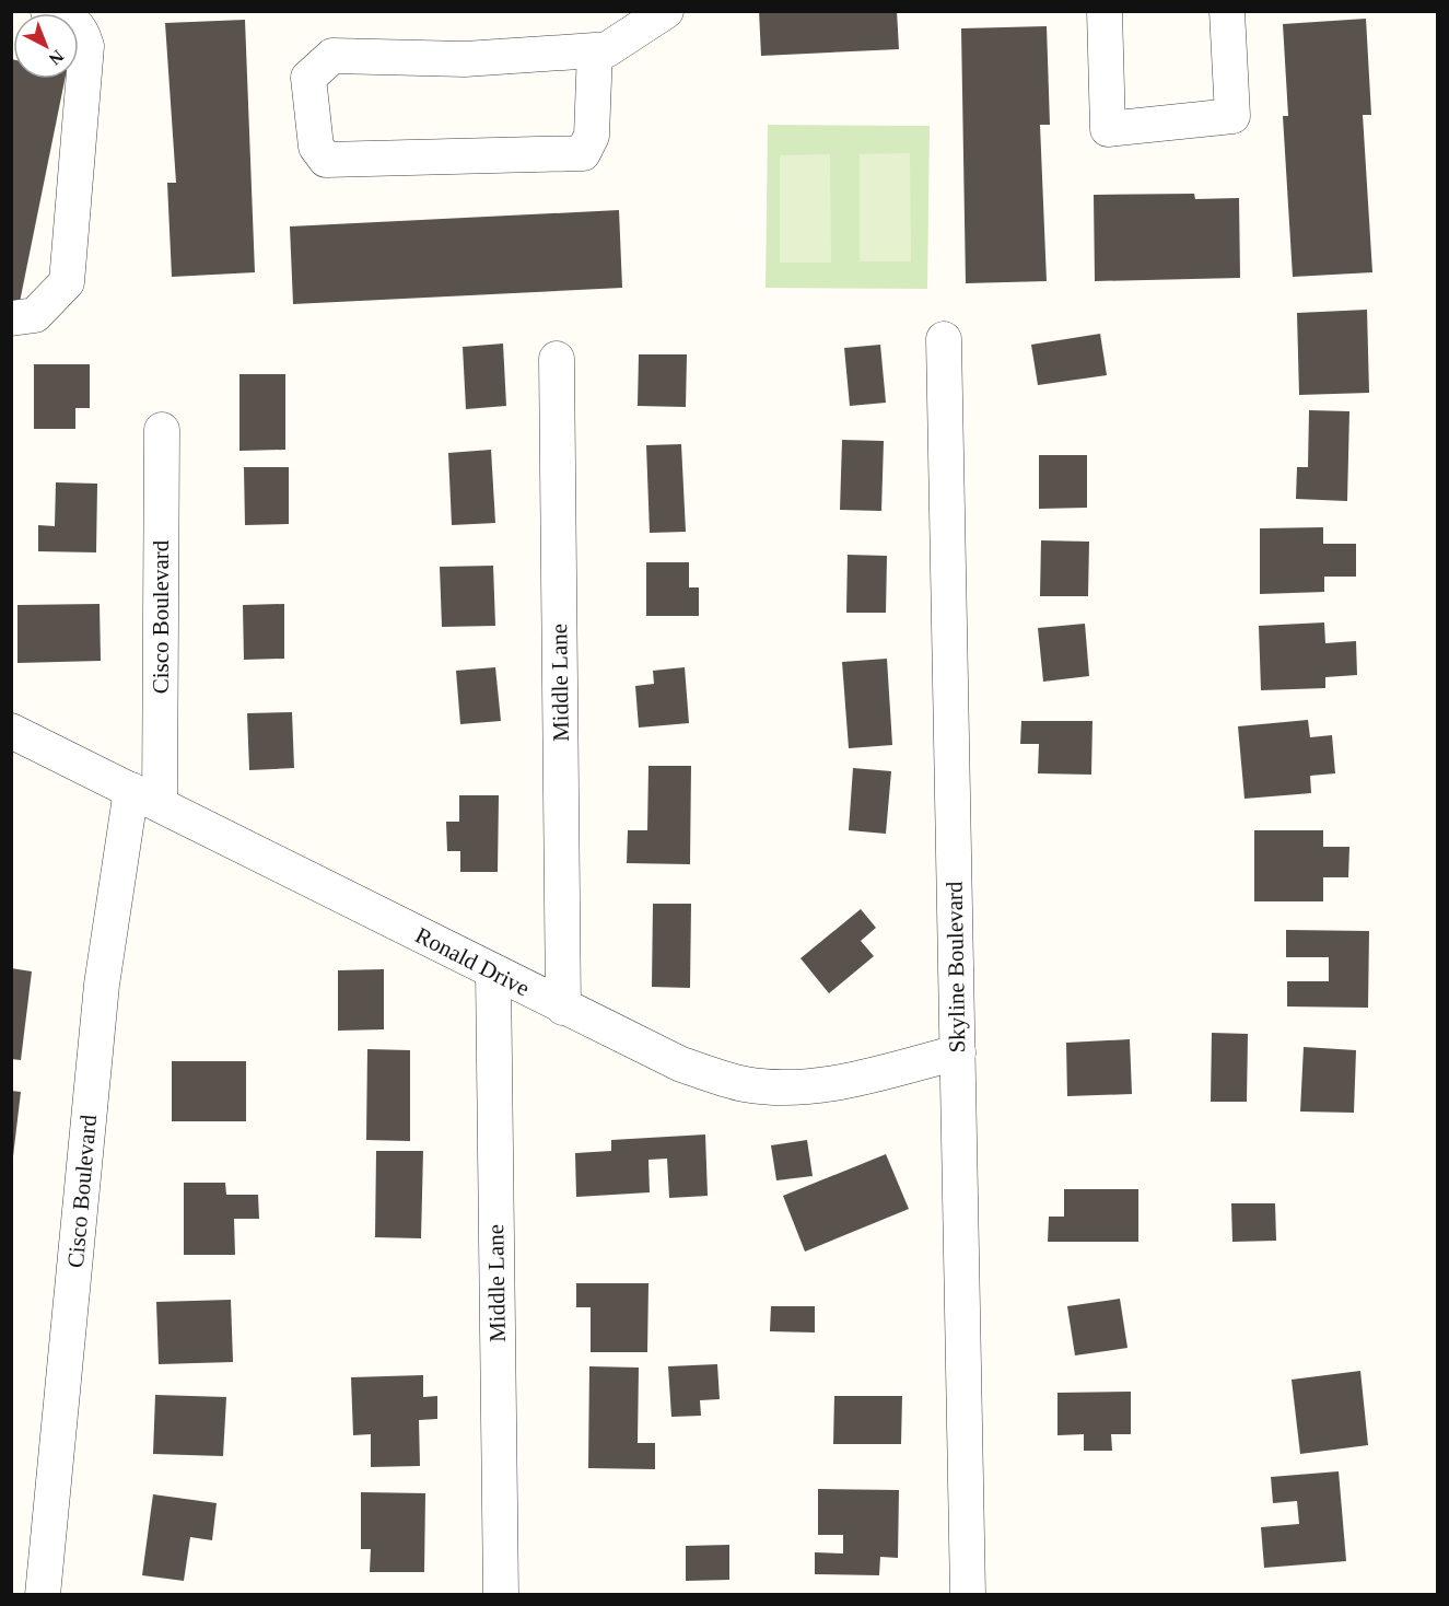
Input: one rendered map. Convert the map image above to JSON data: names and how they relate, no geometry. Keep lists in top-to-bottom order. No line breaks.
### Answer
{"streets":{"street":["Cisco Boulevard","Middle Lane","Ronald Drive","Skyline Boulevard"]},"crossings":[["Cisco Boulevard","Ronald Drive"],["Middle Lane","Ronald Drive"],["Ronald Drive","Skyline Boulevard"]],"north":"bottom right"}
